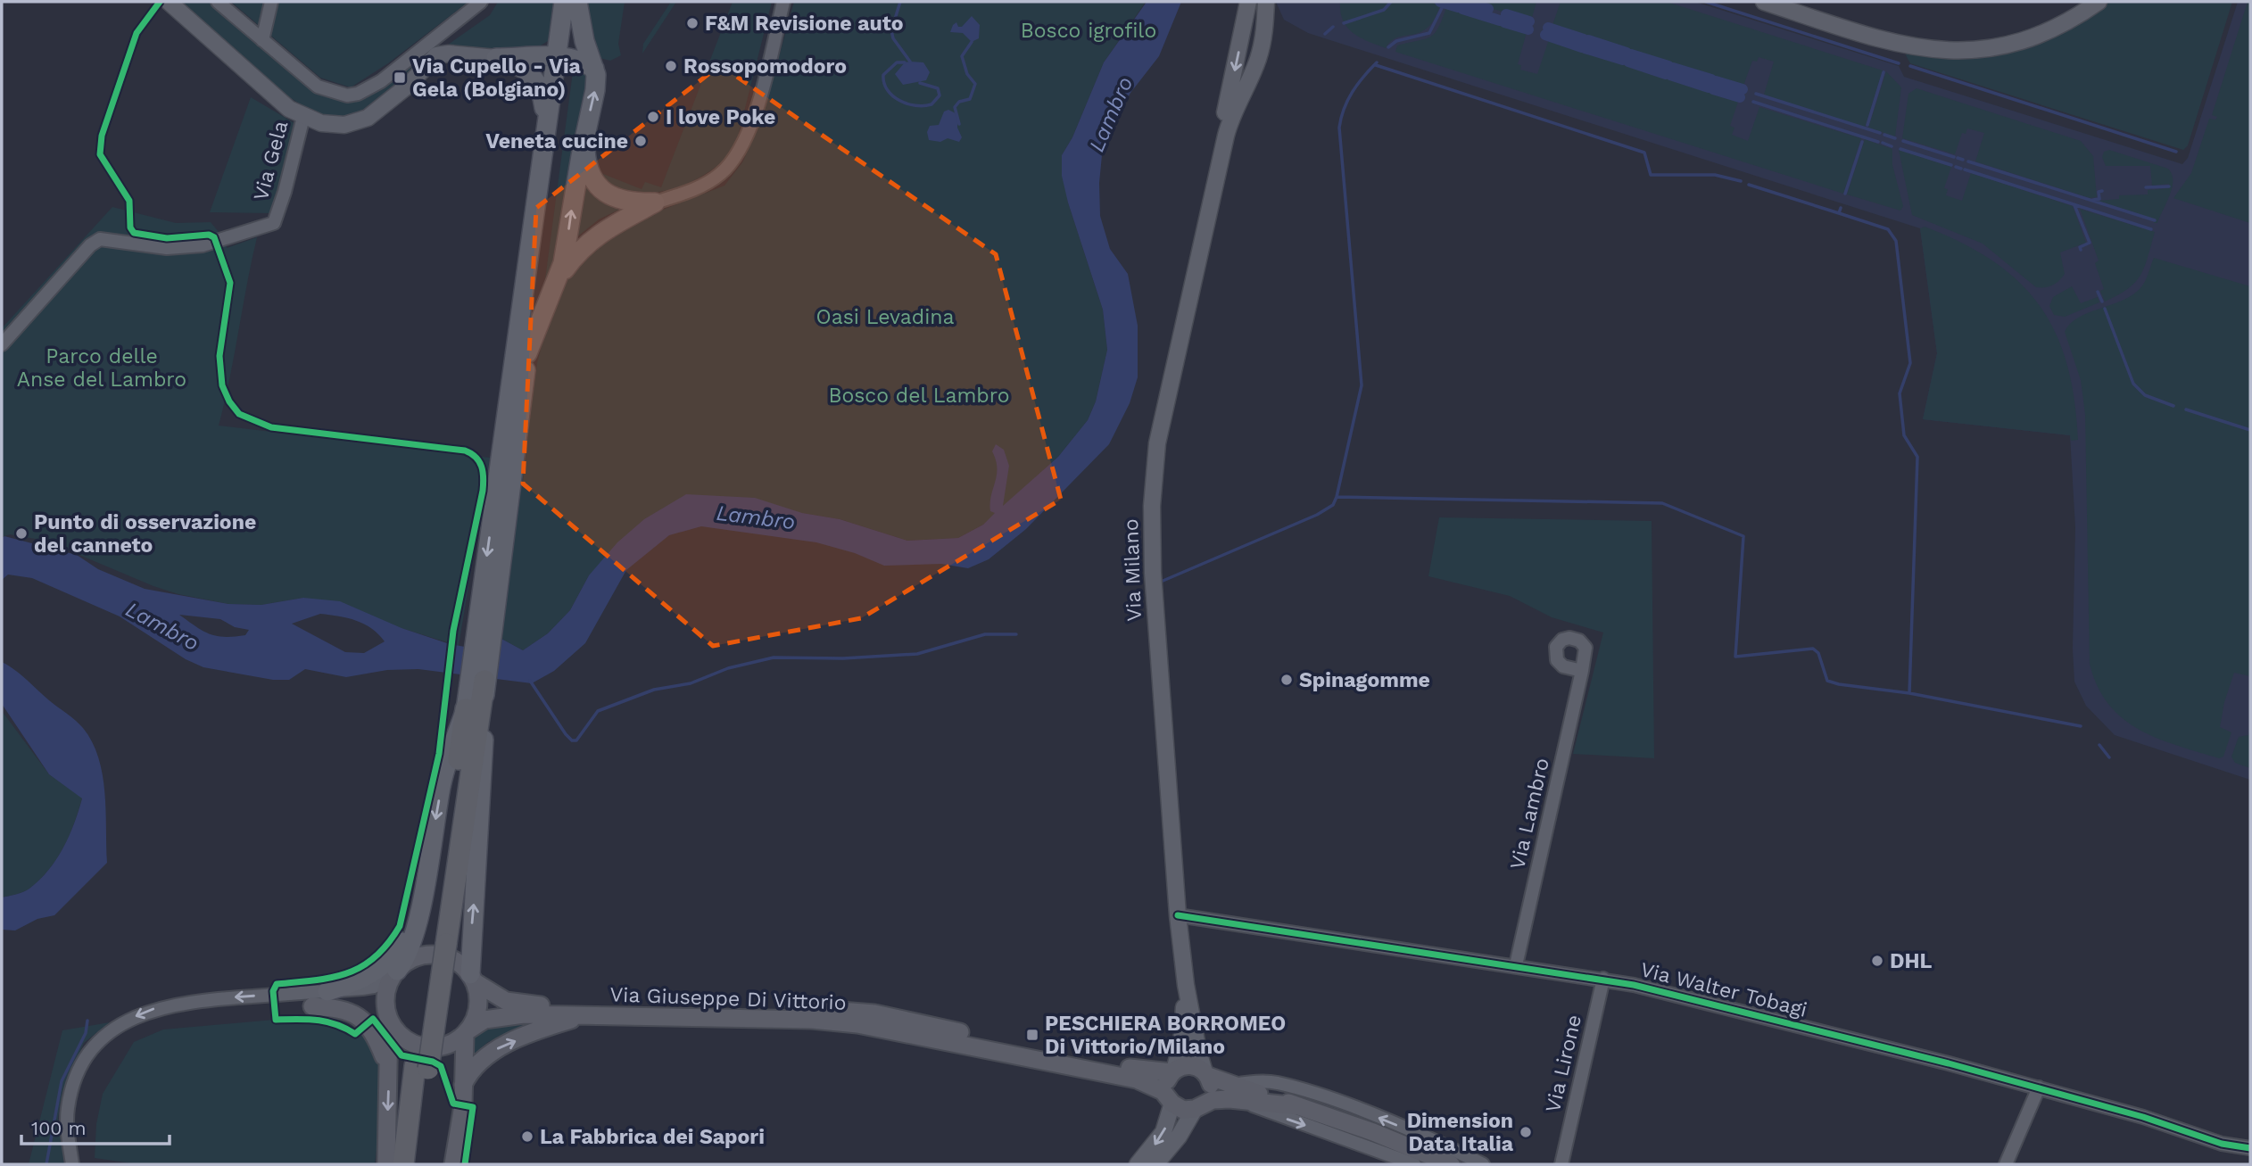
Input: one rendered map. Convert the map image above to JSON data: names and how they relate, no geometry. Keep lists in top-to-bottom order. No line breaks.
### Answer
{"streets":{"main road":["Via Giuseppe Di Vittorio"],"street":["Via Gela","Via Milano","Via Lambro","Via Walter Tobagi","Via Lirone"]},"crossings":[["Via Milano","Via Walter Tobagi"],["Via Milano","Via Giuseppe Di Vittorio"],["Via Lambro","Via Walter Tobagi"],["Via Walter Tobagi","Via Lirone"]],"water":["Lambro"],"parks":["Bosco igrofilo","Oasi Levadina","Parco delle Anse del Lambro","Bosco del Lambro"],"places":{"other":["F&M Revisione auto","Rossopomodoro","I love Poke","Veneta cucine","Punto di osservazione del canneto","Spinagomme","DHL","Dimension Data Italia","La Fabbrica dei Sapori"],"transit":["Via Cupello - Via Gela (Bolgiano)","PESCHIERA BORROMEO Di Vittorio/Milano"]},"scale_bar":"100 m"}
